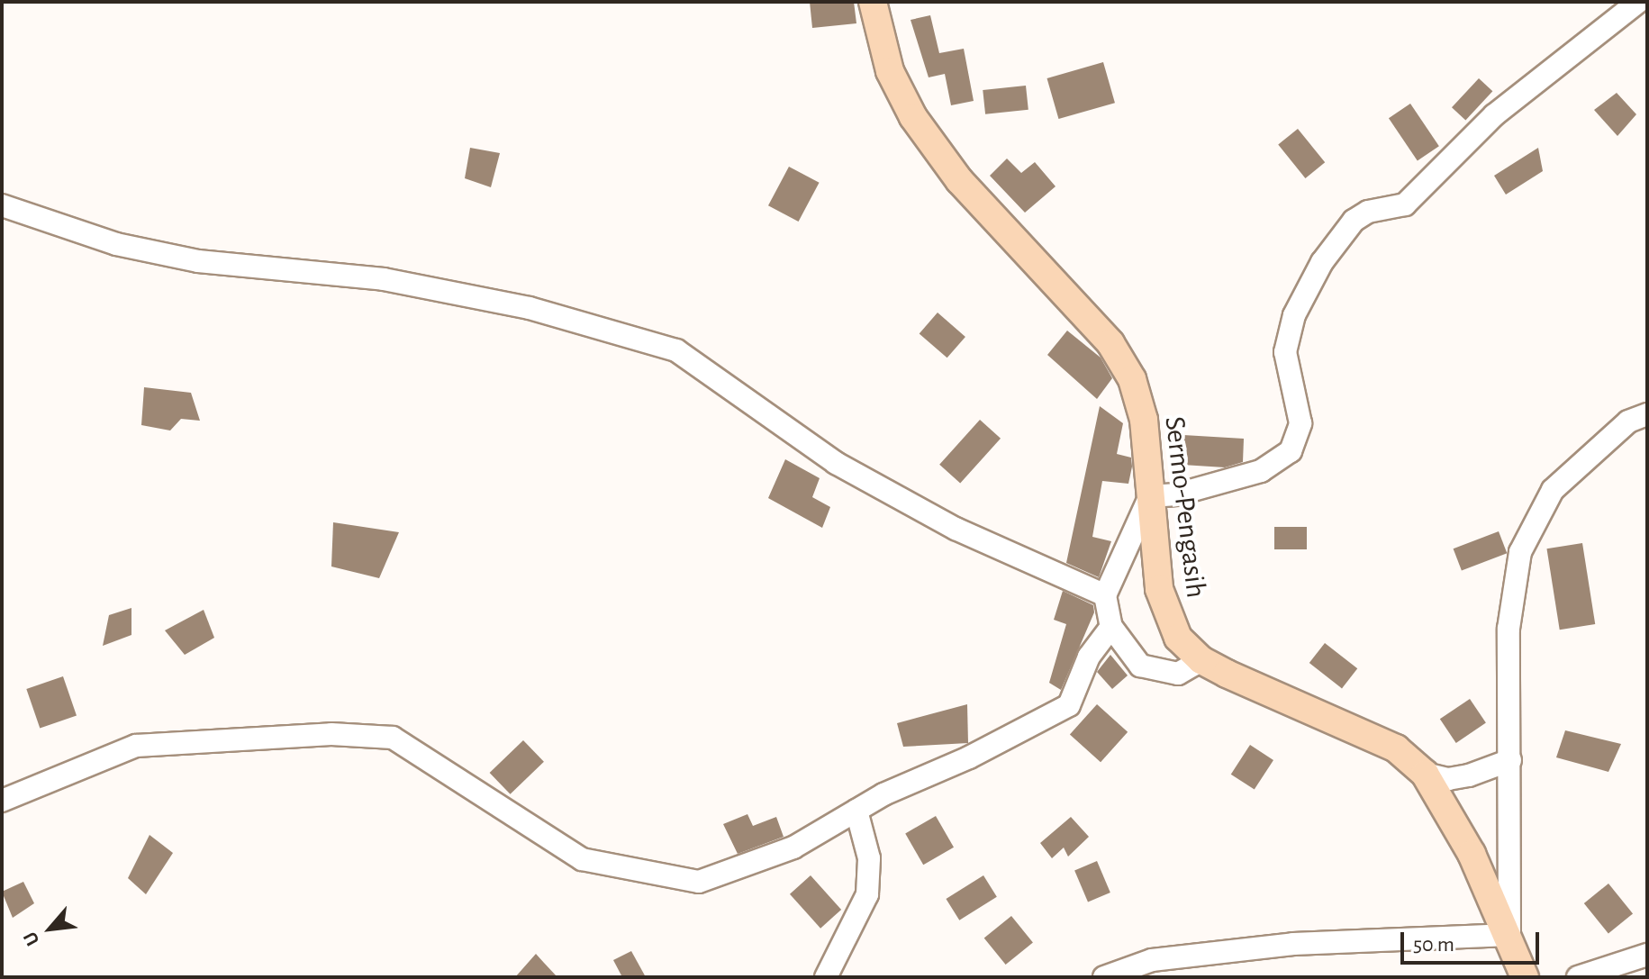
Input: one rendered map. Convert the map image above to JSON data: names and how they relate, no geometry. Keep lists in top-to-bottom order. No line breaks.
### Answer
{"streets":{"main road":["Sermo-Pengasih"]},"scale_bar":"50 m","north":"bottom left"}
